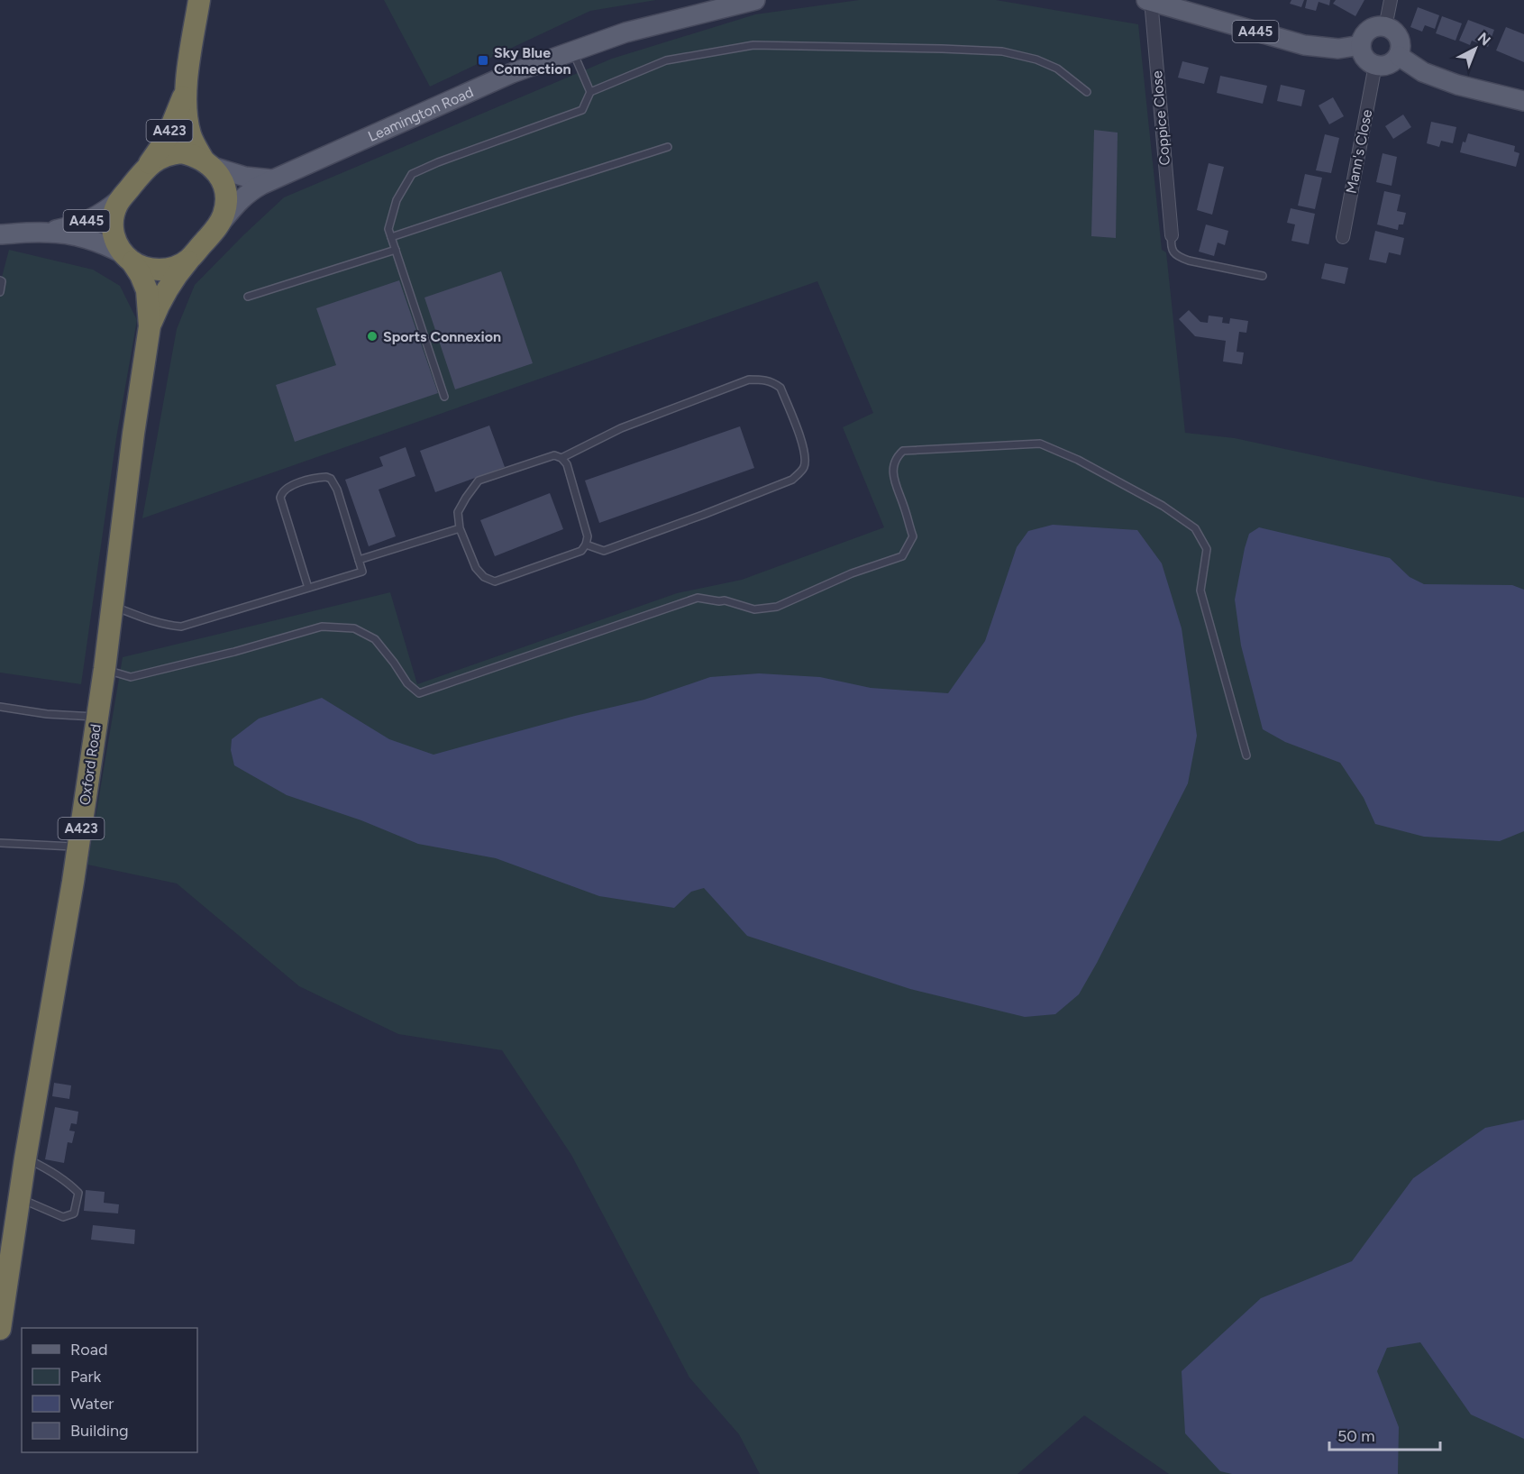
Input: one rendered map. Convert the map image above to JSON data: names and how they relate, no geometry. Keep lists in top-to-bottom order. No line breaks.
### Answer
{"streets":{"highway":["A423","Oxford Road"],"main road":["A445","Leamington Road"],"street":["Coppice Close","Mann's Close"]},"crossings":[["A445","Leamington Road"],["A445","Coppice Close"],["A445","A423"],["A445","Mann's Close"],["A445","Oxford Road"],["Leamington Road","A423"],["Leamington Road","Oxford Road"],["A423","Oxford Road"]],"places":{"transit":["Sky Blue Connection"],"other":["Sports Connexion"]},"legend":["Road","Park","Water","Building"],"scale_bar":"50 m","north":"top right"}
